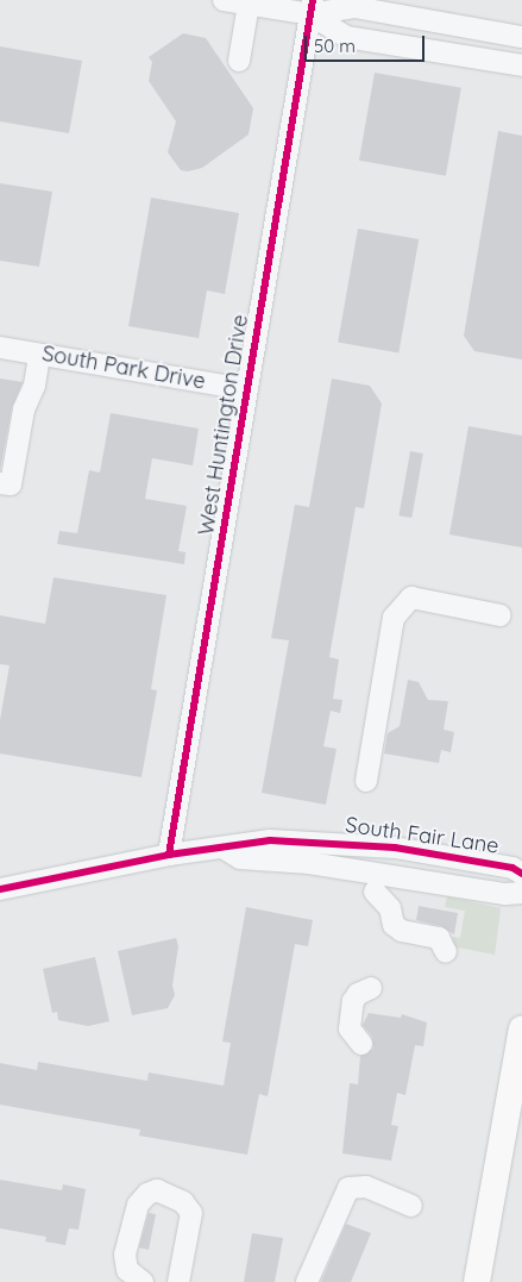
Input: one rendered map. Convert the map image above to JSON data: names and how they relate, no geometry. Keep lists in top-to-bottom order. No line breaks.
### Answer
{"streets":{"street":["South Park Drive","West Huntington Drive","South Fair Lane"]},"crossings":[["South Park Drive","West Huntington Drive"],["West Huntington Drive","South Fair Lane"]],"scale_bar":"50 m"}
